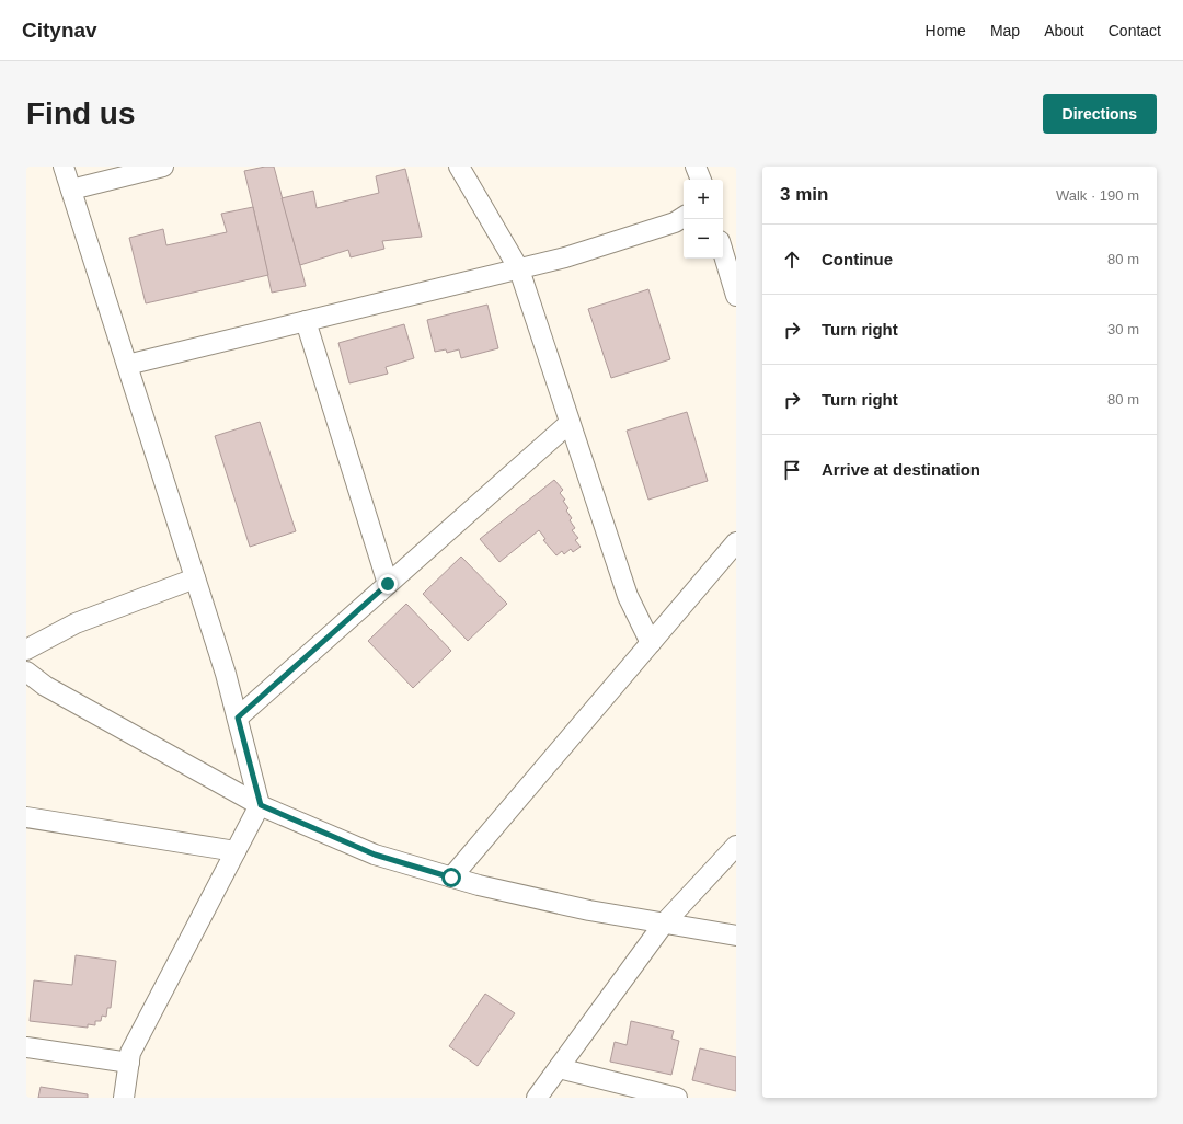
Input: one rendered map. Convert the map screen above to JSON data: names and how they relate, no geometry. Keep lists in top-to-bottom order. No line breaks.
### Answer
{"page":{"header":"Citynav","nav":["Home","Map","About","Contact"],"buttons":"Directions","title":"Find us","heading":["3 min","Walk · 190 m"],"map_buttons":["+","−"],"list":[["Continue","80 m"],["Turn right","30 m"],["Turn right","80 m"],"Arrive at destination"]}}
